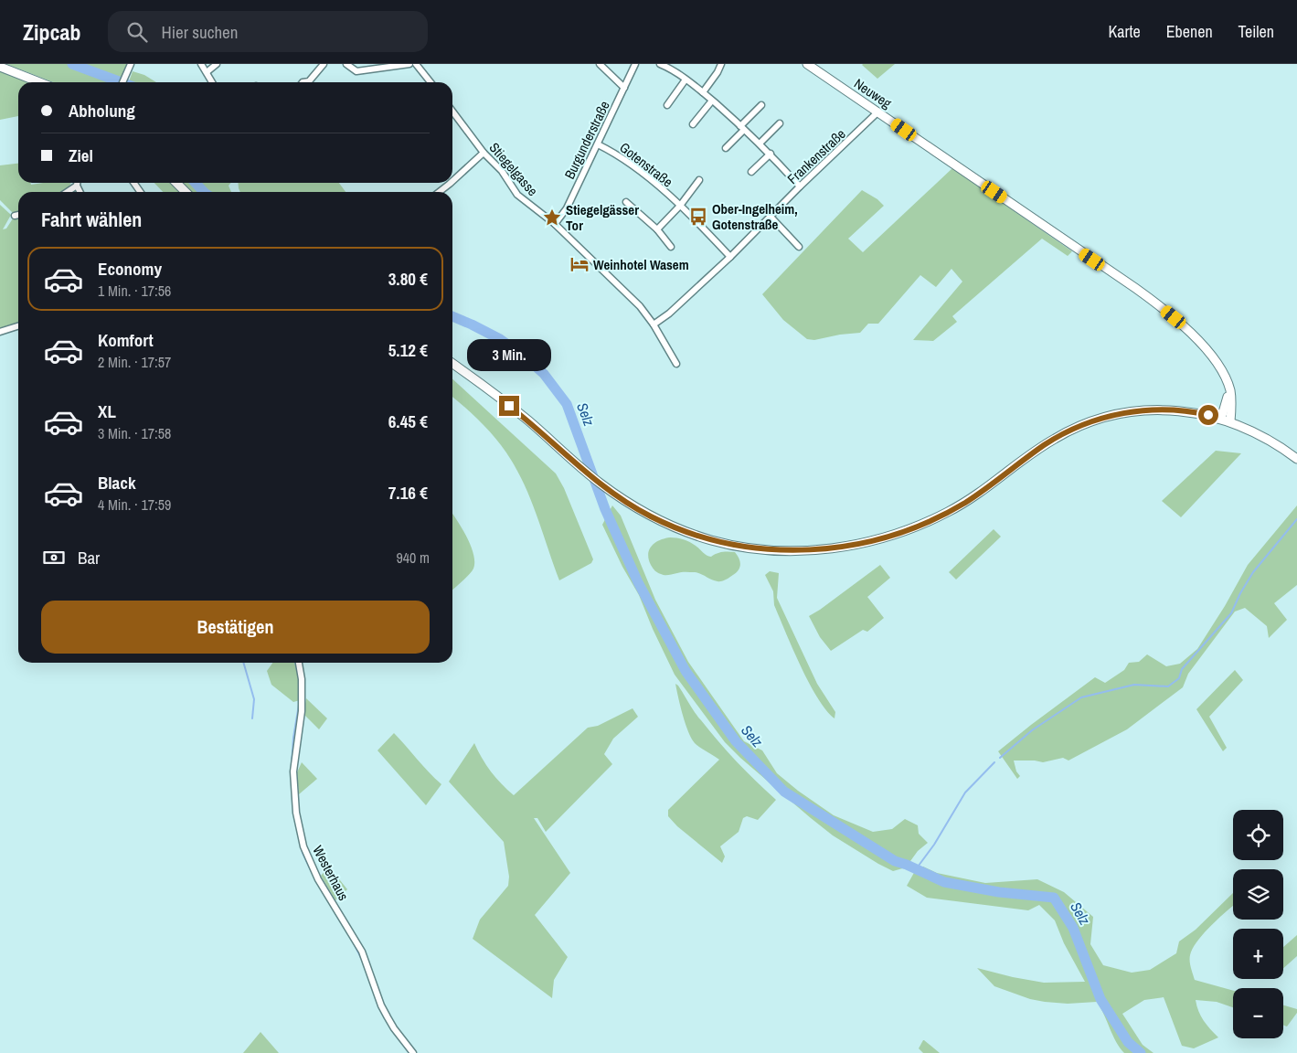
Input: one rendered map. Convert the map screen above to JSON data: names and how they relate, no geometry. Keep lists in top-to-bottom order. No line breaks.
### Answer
{"streets":{"main road":["Neuweg"],"street":["Burgunderstraße","Frankenstraße","Gotenstraße","Stiegelgasse","Westerhaus"]},"crossings":[["Neuweg","Frankenstraße"],["Burgunderstraße","Gotenstraße"],["Burgunderstraße","Stiegelgasse"],["Frankenstraße","Gotenstraße"],["Frankenstraße","Stiegelgasse"]],"water":["Selz"],"places":{"bus stop":["Ober-Ingelheim, Gotenstraße"],"place":["Stiegelgässer Tor"],"hotel":["Weinhotel Wasem"]},"page":{"header":"Zipcab","search":"Hier suchen","nav":["Karte","Ebenen","Teilen"],"banner":["Abholung","Ziel"],"heading":"Fahrt wählen","list":[{"name":"Economy","note":"1 Min. · 17:56","value":"3.80 €"},{"name":"Komfort","note":"2 Min. · 17:57","value":"5.12 €"},{"name":"XL","note":"3 Min. · 17:58","value":"6.45 €"},{"name":"Black","note":"4 Min. · 17:59","value":"7.16 €"}],"bubble":"3 Min.","pay":["Bar","940 m"],"buttons":"Bestätigen","map_buttons":["+","−"]}}
